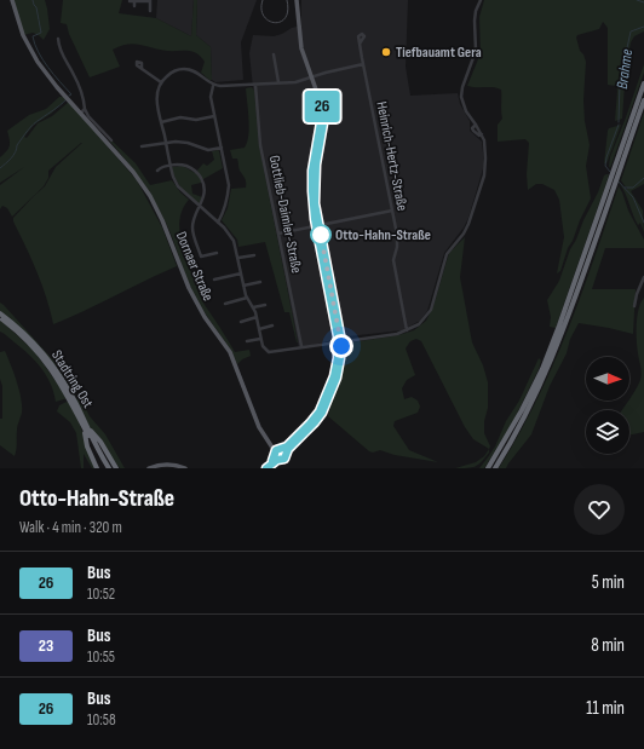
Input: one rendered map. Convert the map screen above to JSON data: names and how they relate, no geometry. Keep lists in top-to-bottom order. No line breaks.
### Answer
{"streets":{"highway":["Stadtring Ost"],"main road":["Dornaer Straße"],"street":["Heinrich-Hertz-Straße","Gottlieb-Daimler-Straße"]},"water":["Brahme"],"places":["Tiefbauamt Gera","Otto-Hahn-Straße"],"lines":["bus line 26"],"north":"right","page":{"on_map":"26","heading":["Otto-Hahn-Straße","Walk · 4 min · 320 m"],"list":[{"mark":"26","name":"Bus","note":"10:52","value":"5 min"},{"mark":"23","name":"Bus","note":"10:55","value":"8 min"},{"mark":"26","name":"Bus","note":"10:58","value":"11 min"}]}}
